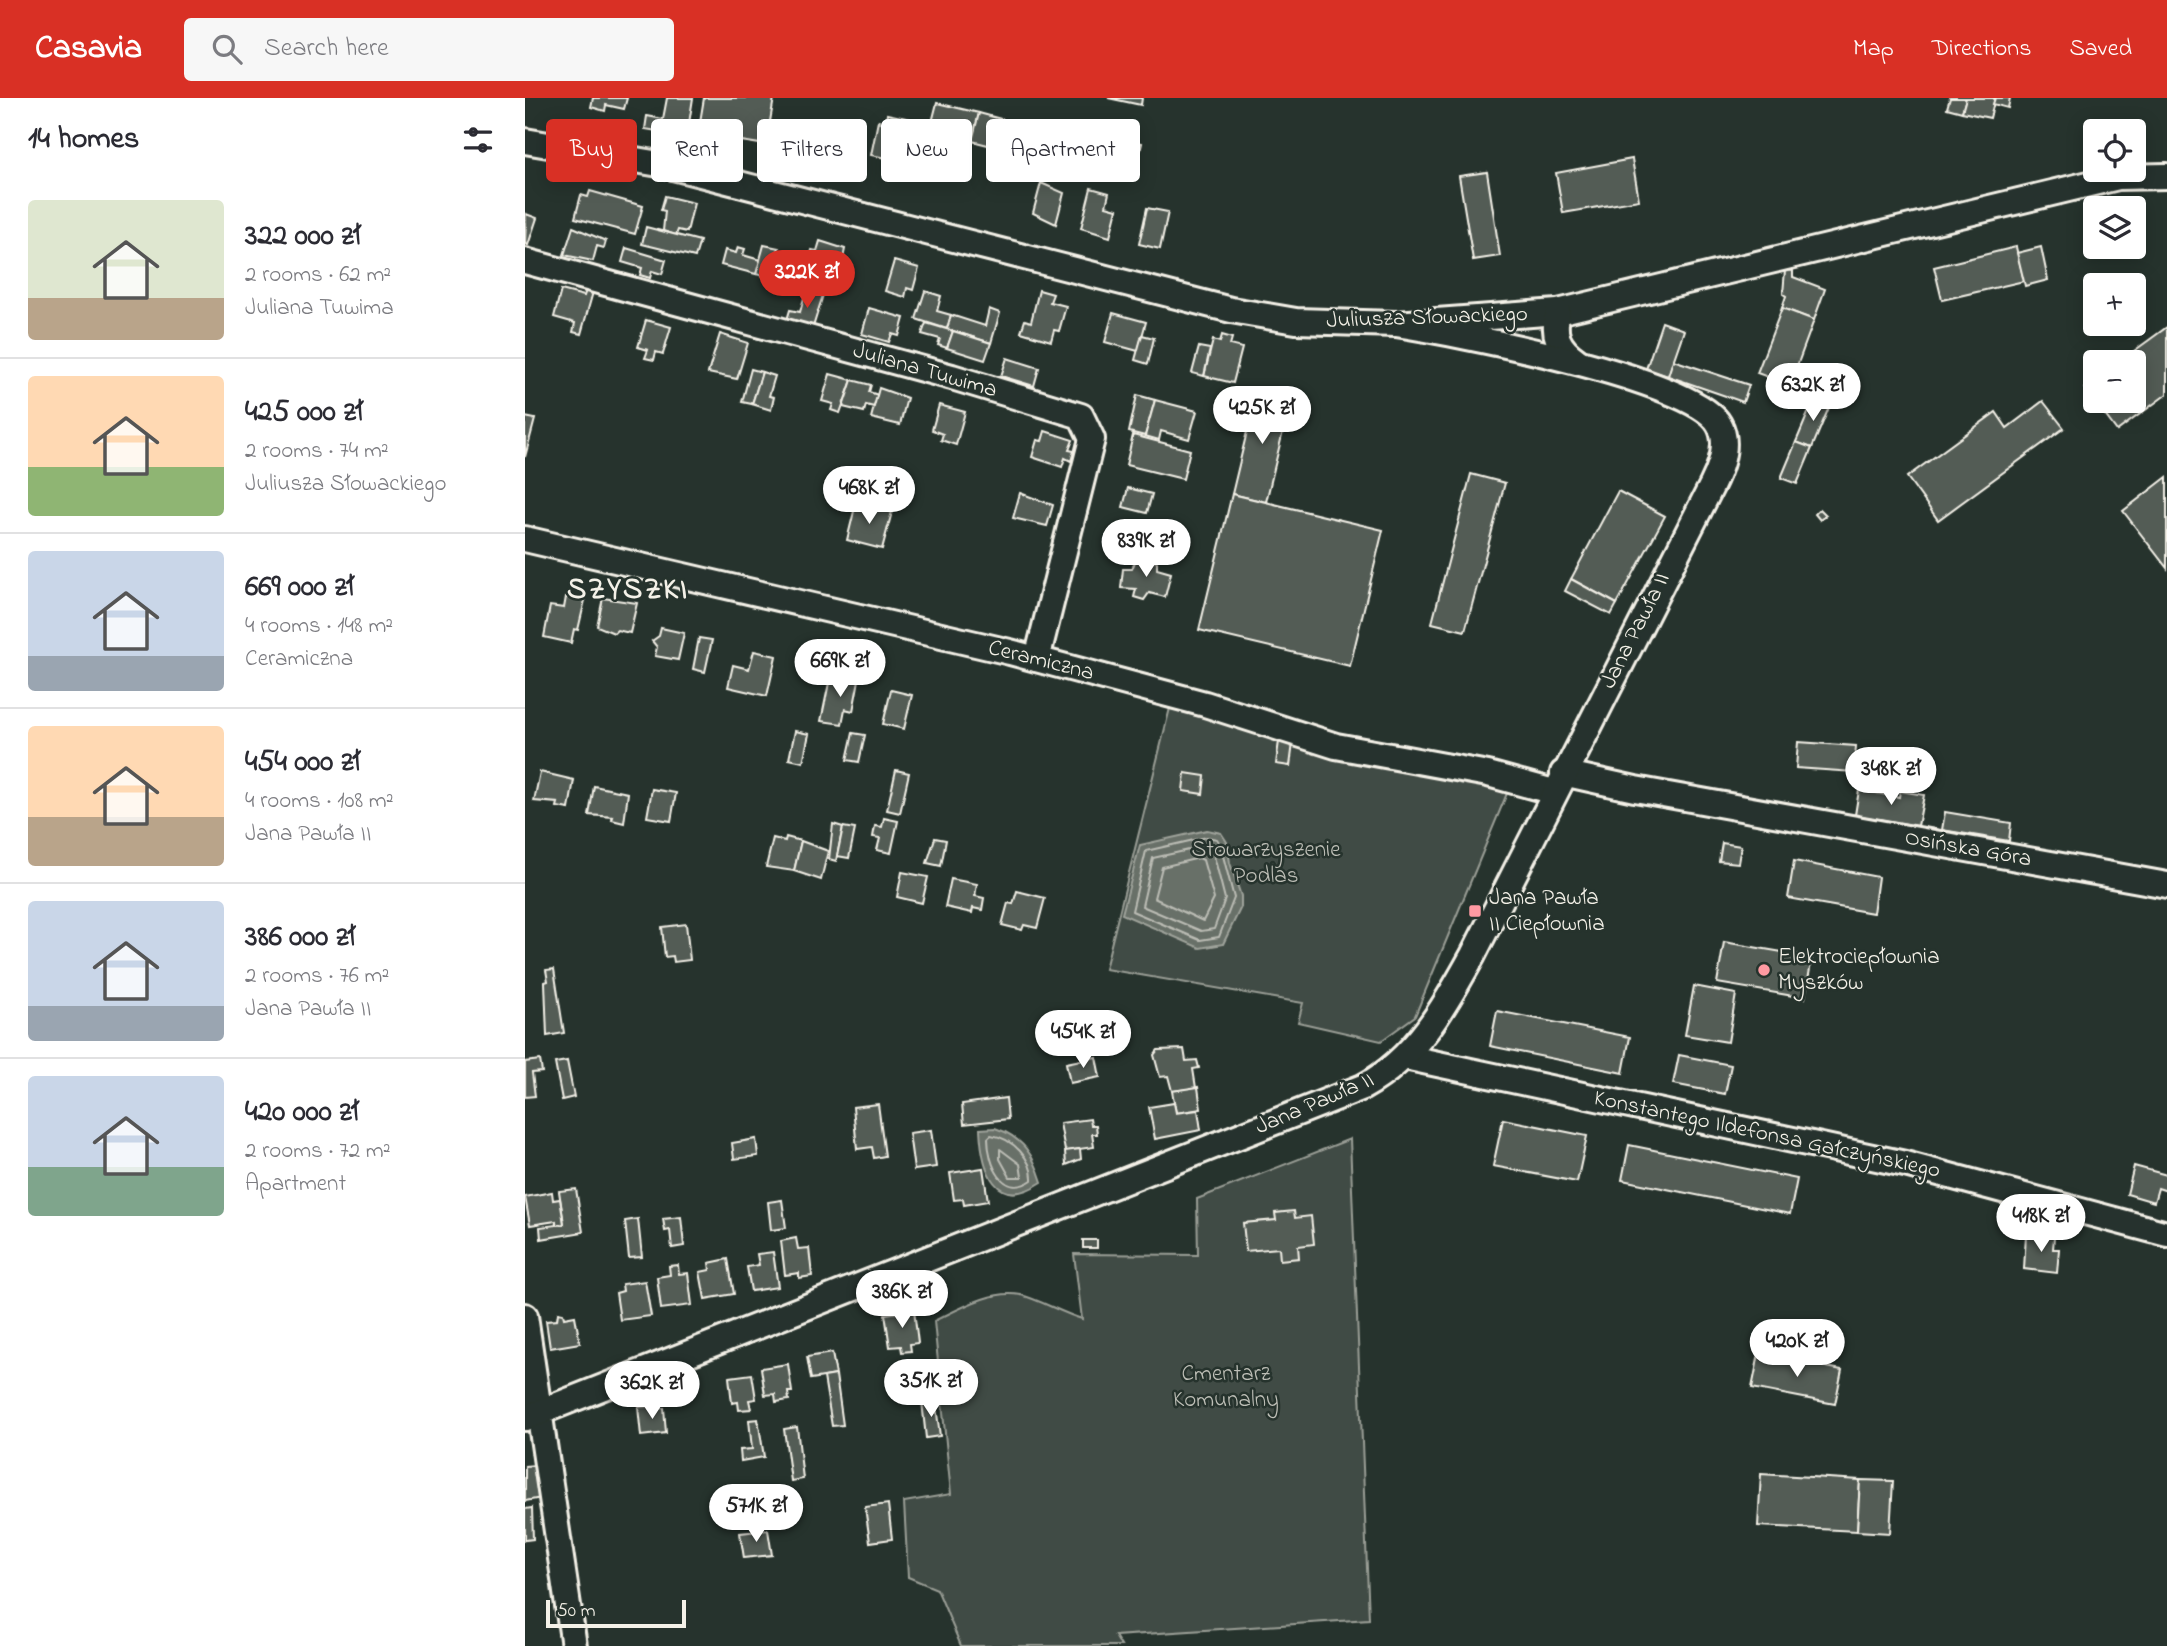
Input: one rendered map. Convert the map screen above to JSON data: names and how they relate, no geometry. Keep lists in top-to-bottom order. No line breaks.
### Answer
{"streets":{"street":["Juliusza Słowackiego","Juliana Tuwima","Jana Pawła II","Ceramiczna","Osińska Góra","Konstantego Ildefonsa Gałczyńskiego"]},"crossings":[["Juliusza Słowackiego","Jana Pawła II"],["Juliana Tuwima","Ceramiczna"],["Jana Pawła II","Ceramiczna"],["Jana Pawła II","Osińska Góra"],["Jana Pawła II","Konstantego Ildefonsa Gałczyńskiego"],["Ceramiczna","Osińska Góra"]],"districts":["SZYSZKI"],"parks":["Stowarzyszenie Podlas","Cmentarz Komunalny"],"places":{"transit":["Jana Pawła II Ciepłownia"],"other":["Elektrociepłownia Myszków"]},"scale_bar":"50 m","page":{"header":"Casavia","search":"Search here","nav":["Map","Directions","Saved"],"heading":"14 homes","map_buttons":["+","−"],"chip":["Buy","Rent","Filters","New","Apartment"],"list":[{"name":"322 000 zł","note":"2 rooms · 62 m² · Juliana Tuwima"},{"name":"425 000 zł","note":"2 rooms · 74 m² · Juliusza Słowackiego"},{"name":"669 000 zł","note":"4 rooms · 148 m² · Ceramiczna"},{"name":"454 000 zł","note":"4 rooms · 108 m² · Jana Pawła II"},{"name":"386 000 zł","note":"2 rooms · 76 m² · Jana Pawła II"},{"name":"420 000 zł","note":"2 rooms · 72 m² · Apartment"}],"price":["322K zł","632K zł","425K zł","468K zł","839K zł","669K zł","348K zł","454K zł","418K zł","386K zł","420K zł","351K zł","362K zł","571K zł"],"scale":"50 m"}}
